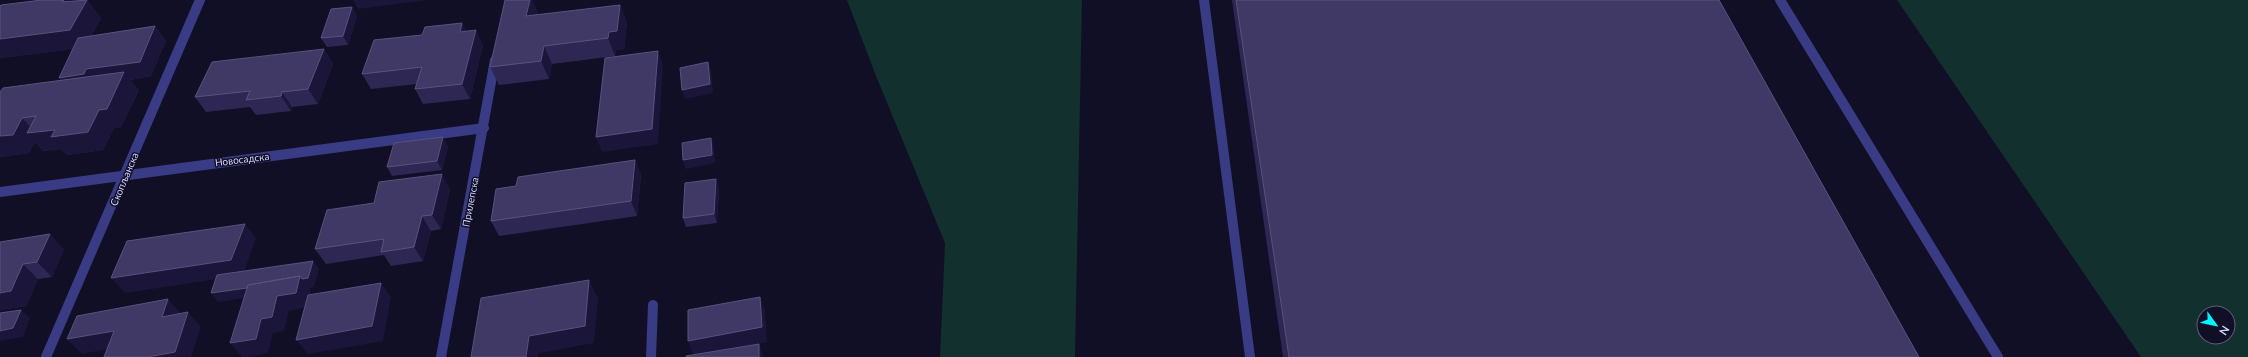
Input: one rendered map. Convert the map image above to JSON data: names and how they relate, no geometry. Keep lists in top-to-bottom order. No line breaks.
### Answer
{"streets":{"street":["Новосадска","Скопљанска","Прилепска"]},"crossings":[["Новосадска","Скопљанска"],["Новосадска","Прилепска"]],"north":"bottom right"}
